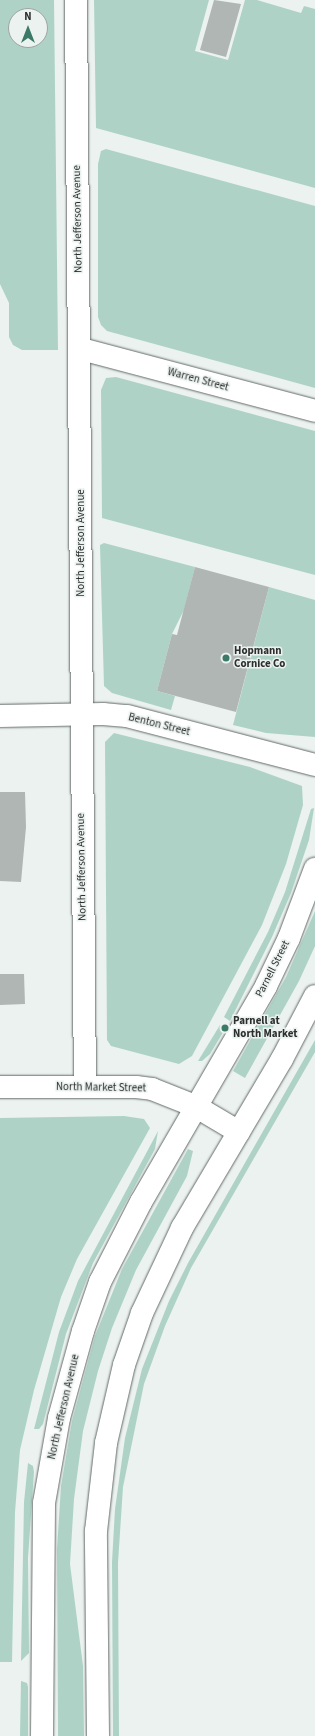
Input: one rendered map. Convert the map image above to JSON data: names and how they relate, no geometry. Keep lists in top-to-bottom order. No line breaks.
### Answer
{"streets":{"street":["North Jefferson Avenue","Warren Street","Benton Street","Parnell Street","North Market Street"]},"crossings":[["North Jefferson Avenue","Warren Street"],["North Jefferson Avenue","Benton Street"],["North Jefferson Avenue","Parnell Street"],["North Jefferson Avenue","North Market Street"],["Parnell Street","North Market Street"]],"places":["Hopmann Cornice Co","Parnell at North Market"],"north":"top"}
